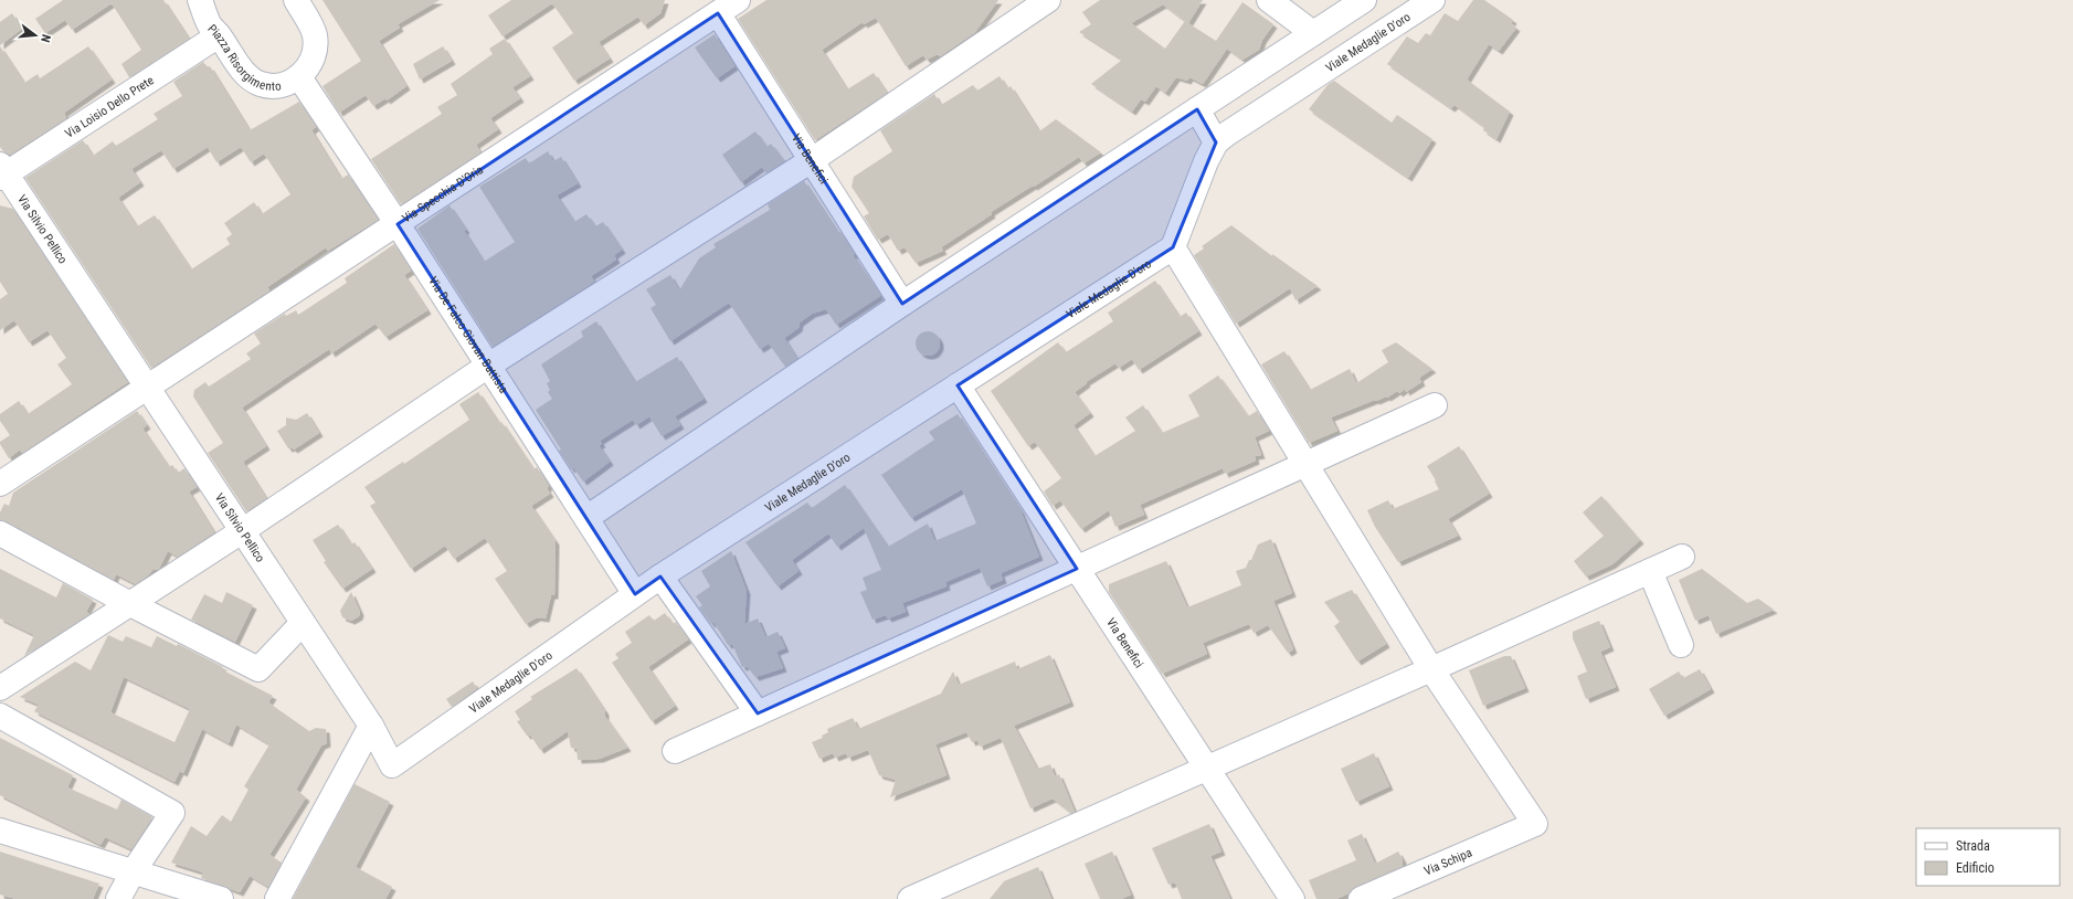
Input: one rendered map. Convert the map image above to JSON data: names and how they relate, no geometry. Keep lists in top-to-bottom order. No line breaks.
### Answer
{"streets":{"street":["Viale Medaglie D'oro","Piazza Risorgimento","Via Loisio Dello Prete","Via Benefici","Via Specchia D'Oria","Via Silvio Pellico","Via De Falco Giovan Battista","Via Schipa"]},"crossings":[["Viale Medaglie D'oro","Via Benefici"],["Viale Medaglie D'oro","Via Silvio Pellico"],["Viale Medaglie D'oro","Via De Falco Giovan Battista"],["Piazza Risorgimento","Via Loisio Dello Prete"],["Piazza Risorgimento","Via De Falco Giovan Battista"],["Via Loisio Dello Prete","Via Silvio Pellico"],["Via Benefici","Via Specchia D'Oria"],["Via Specchia D'Oria","Via Silvio Pellico"],["Via Specchia D'Oria","Via De Falco Giovan Battista"]],"legend":["Strada","Edificio"],"north":"right"}
